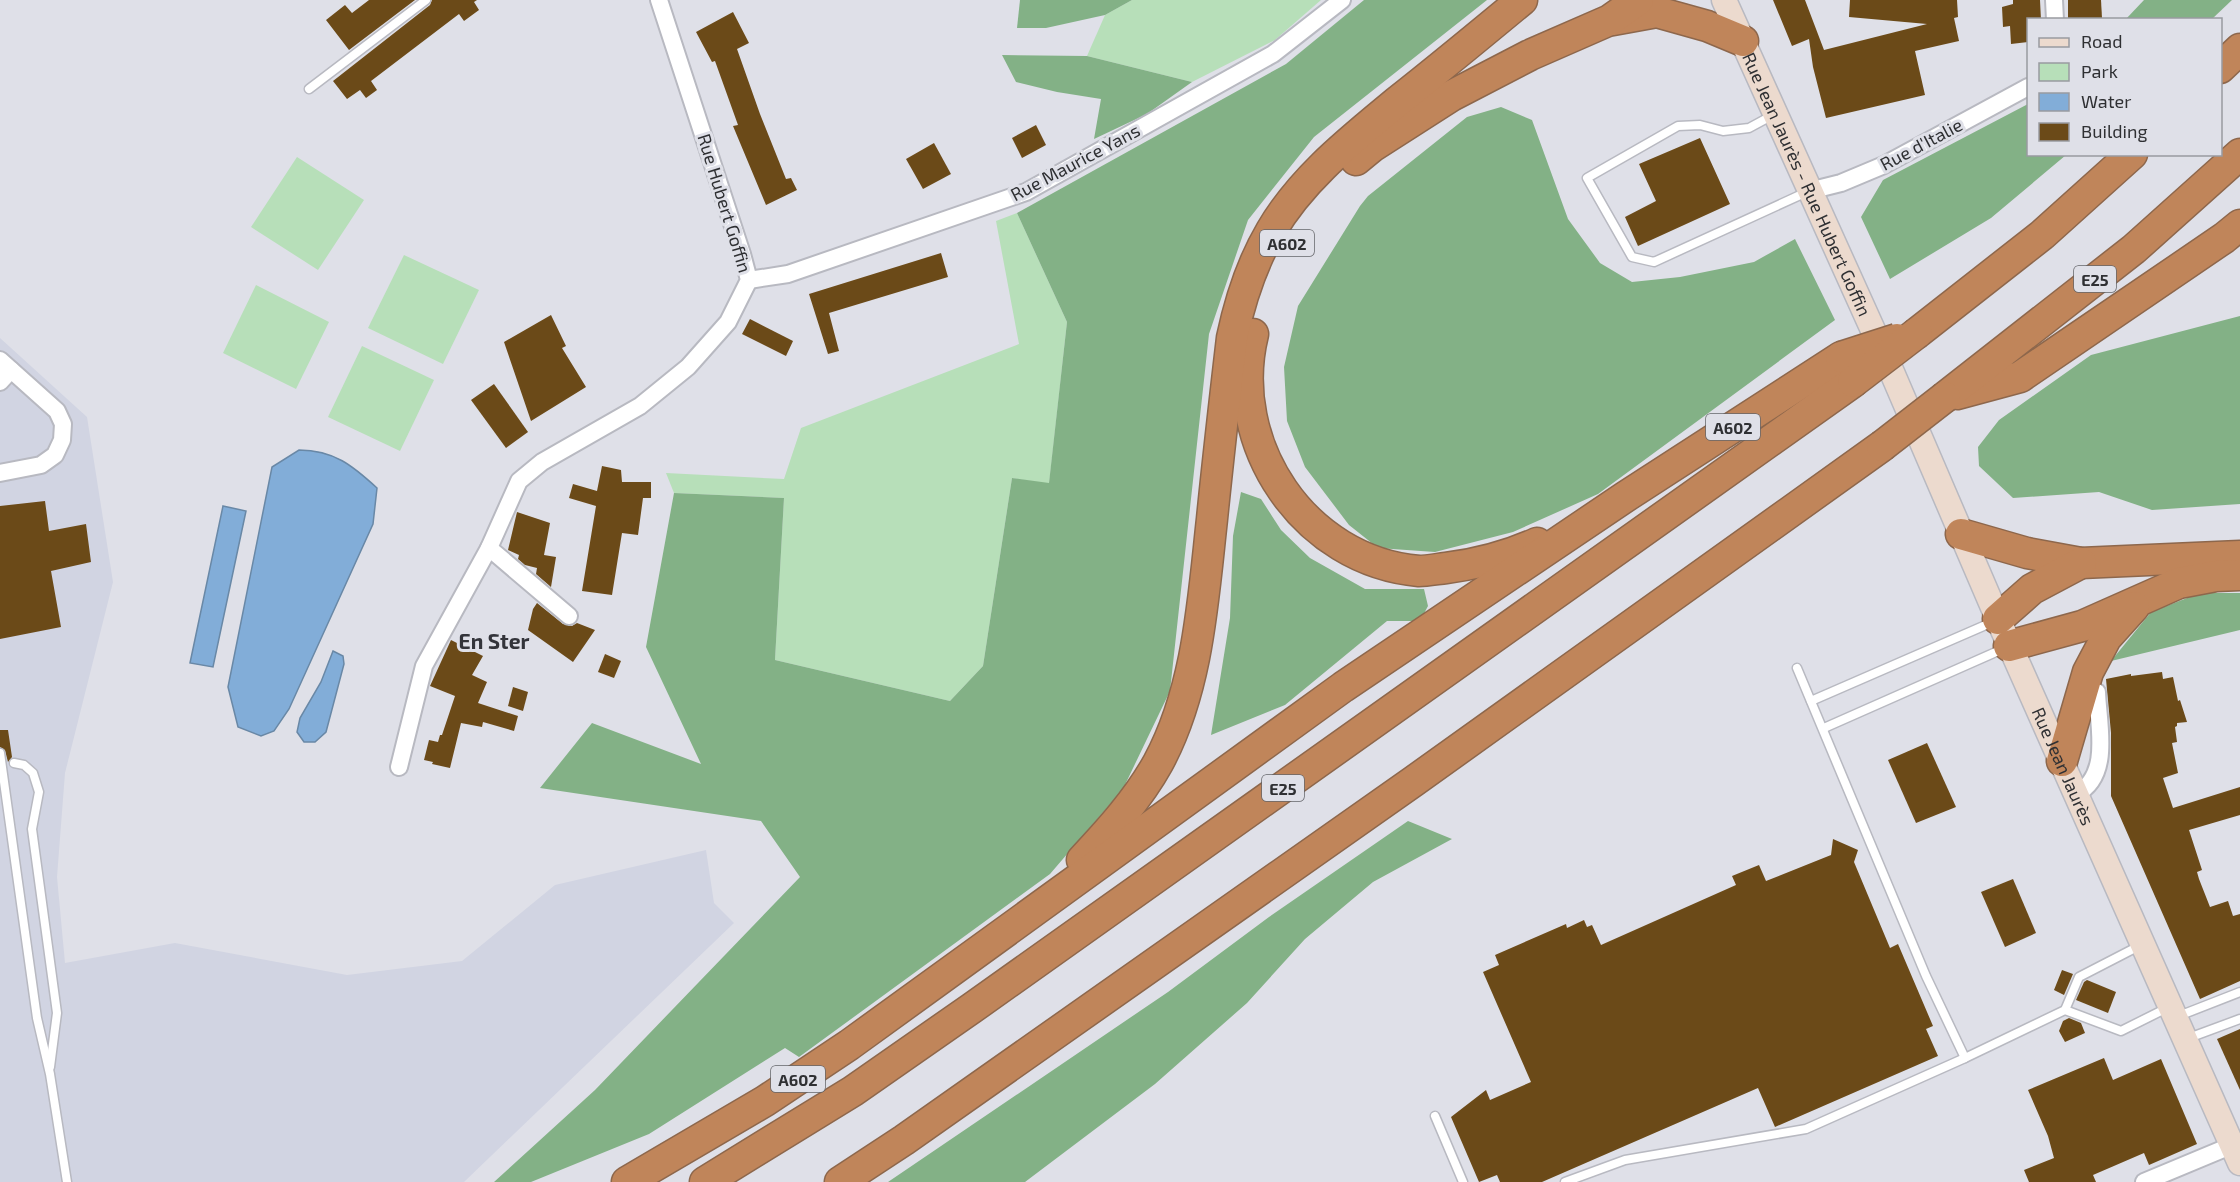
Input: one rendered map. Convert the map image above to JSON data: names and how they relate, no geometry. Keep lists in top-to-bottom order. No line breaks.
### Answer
{"streets":{"highway":["A602","E25"],"main road":["Rue Jean Jaurès - Rue Hubert Goffin","Rue Jean Jaurès"],"street":["Rue d'Italie","Rue Maurice Yans","Rue Hubert Goffin"]},"crossings":[["Rue d'Italie","Rue Jean Jaurès - Rue Hubert Goffin"],["Rue Maurice Yans","Rue Hubert Goffin"],["Rue Jean Jaurès - Rue Hubert Goffin","A602"],["Rue Jean Jaurès - Rue Hubert Goffin","Rue Jean Jaurès"],["A602","E25"]],"districts":["En Ster"],"legend":["Road","Park","Water","Building"]}
